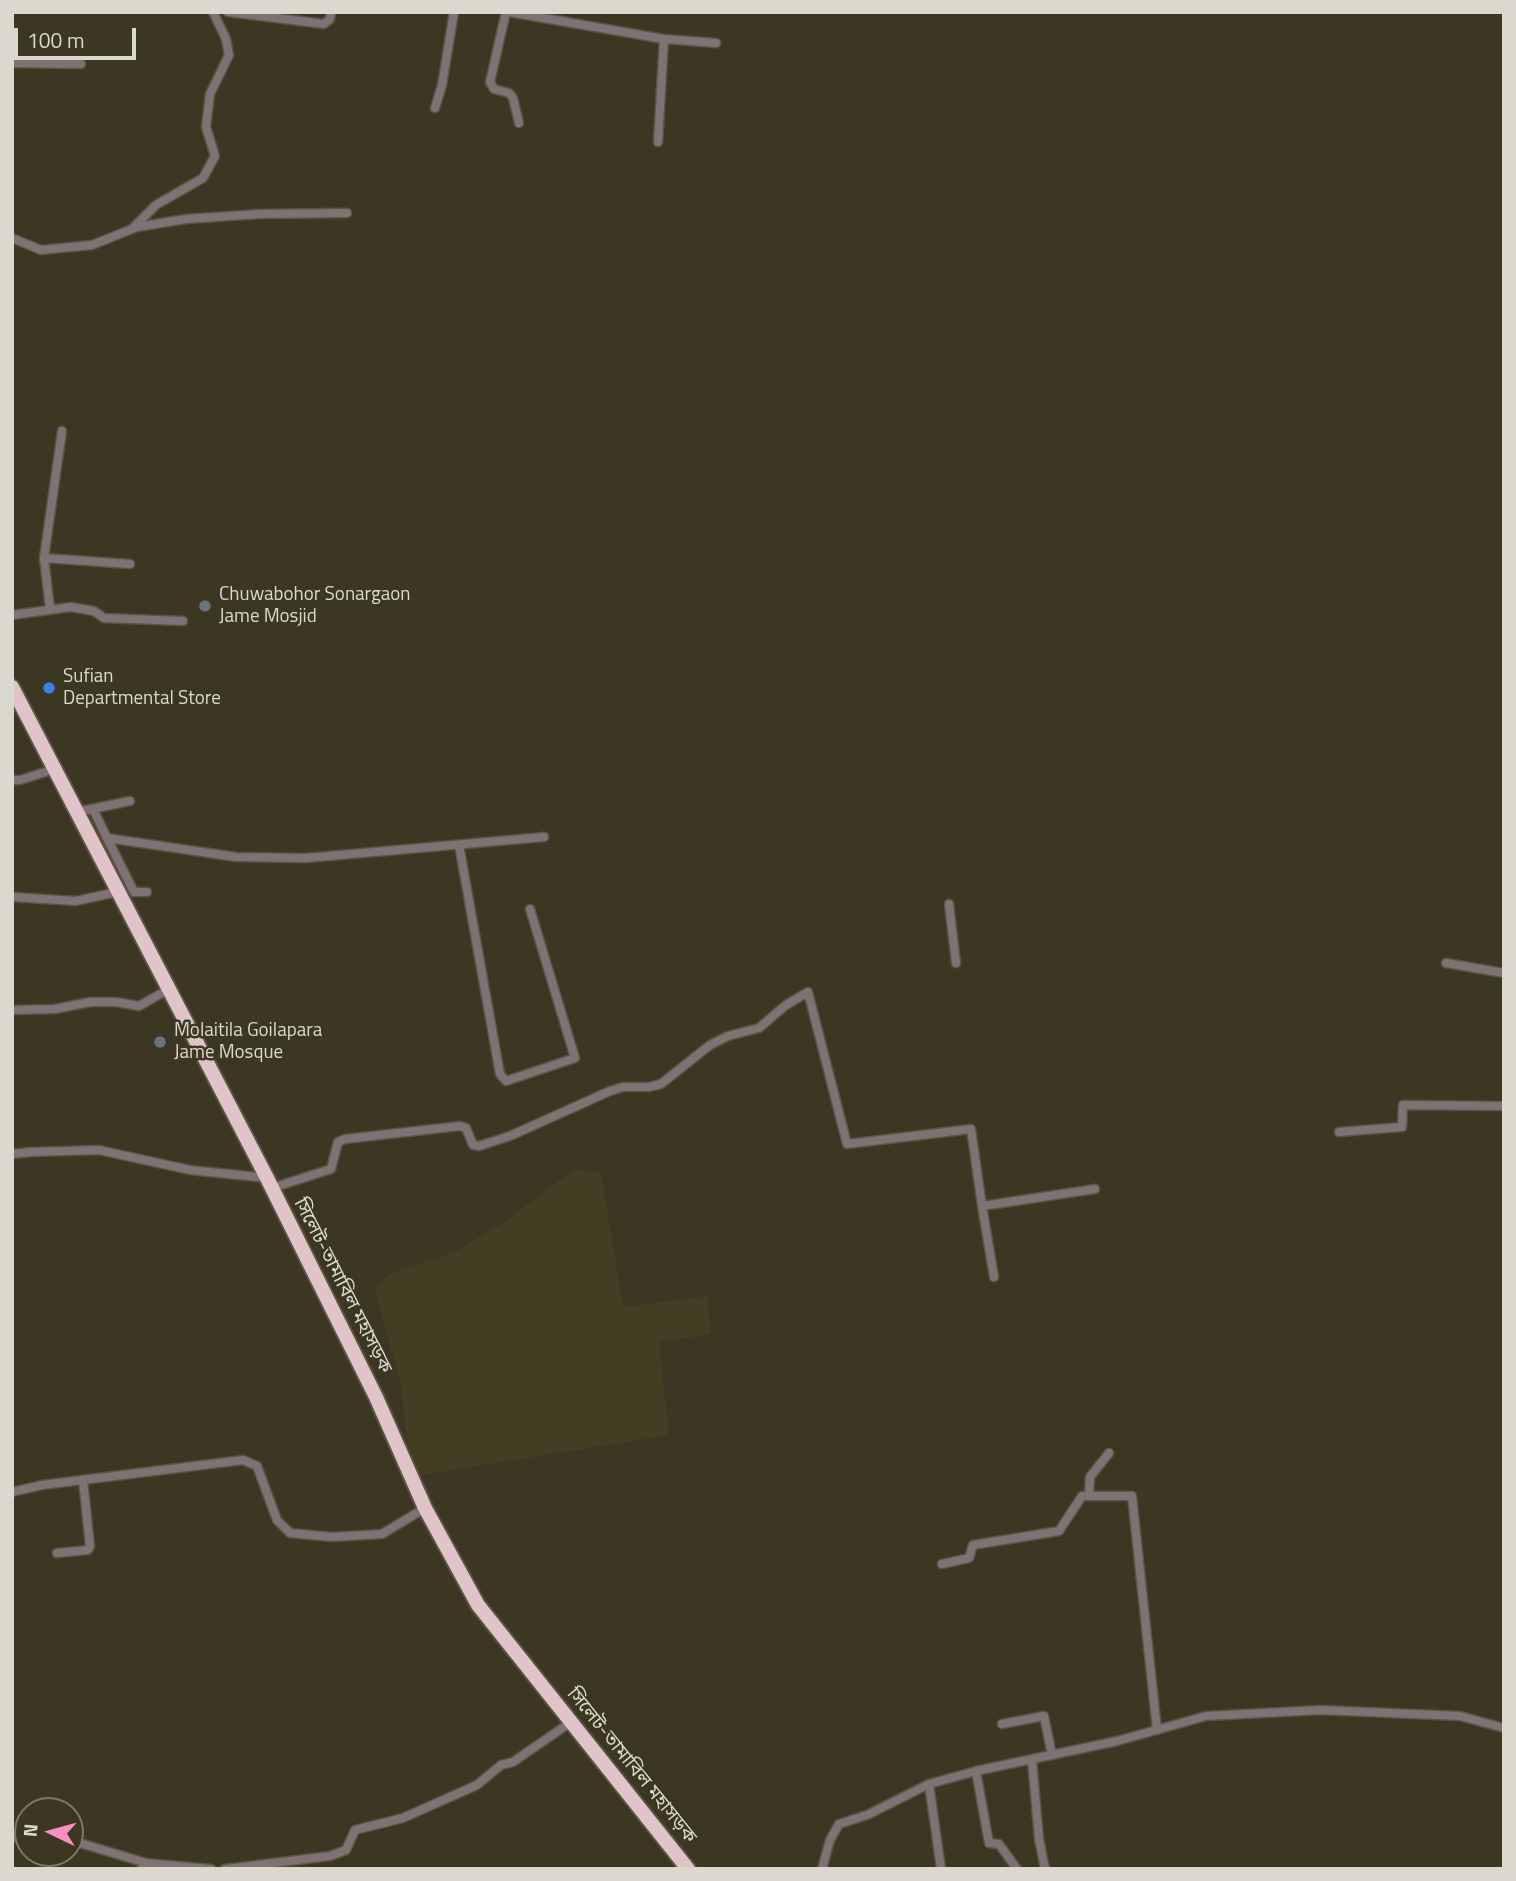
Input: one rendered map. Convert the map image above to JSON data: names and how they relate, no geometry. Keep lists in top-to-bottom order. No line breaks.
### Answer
{"streets":{"highway":["সিলেট-তামাবিল মহাসড়ক"]},"places":["Chuwabohor Sonargaon Jame Mosjid","Sufian Departmental Store","Molaitila Goilapara Jame Mosque"],"scale_bar":"100 m","north":"left"}
